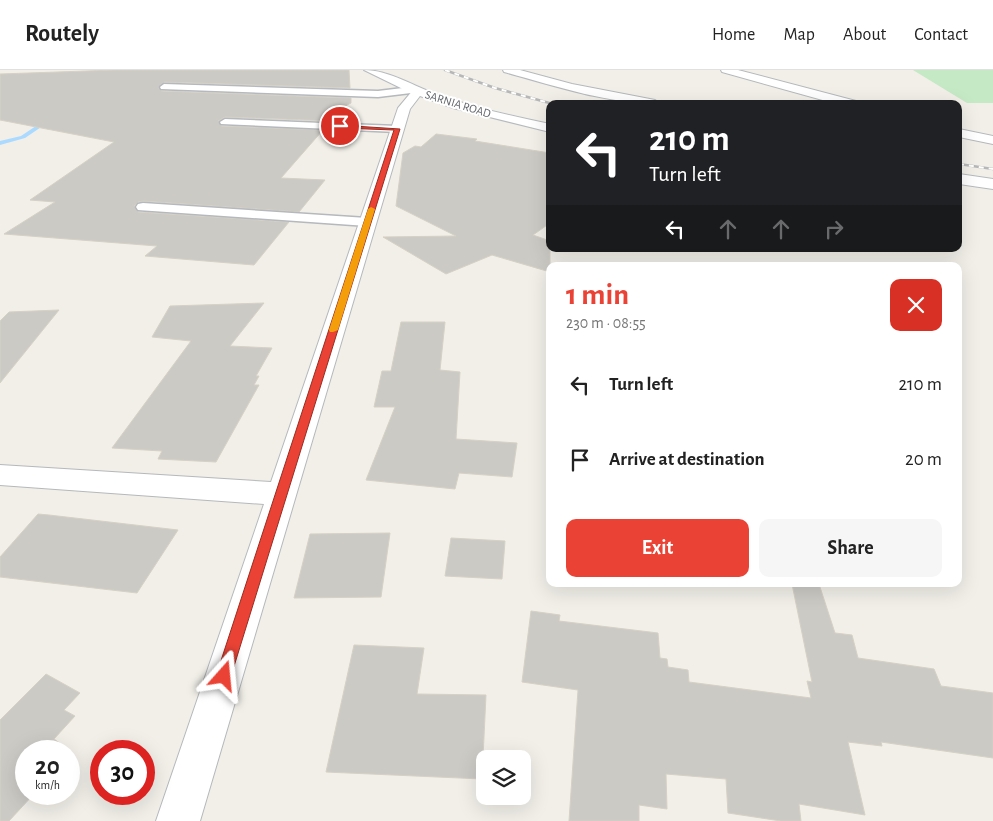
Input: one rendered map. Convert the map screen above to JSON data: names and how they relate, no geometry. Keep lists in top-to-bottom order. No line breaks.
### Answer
{"streets":{"street":["SARNIA ROAD"]},"page":{"header":"Routely","nav":["Home","Map","About","Contact"],"turn":["210 m","Turn left"],"heading":["1 min","230 m · 08:55"],"list":[{"name":"Turn left","value":"210 m"},{"name":"Arrive at destination","value":"20 m"}],"buttons":["Exit","Share"],"speed":"20 km/h","limit":"30"}}
